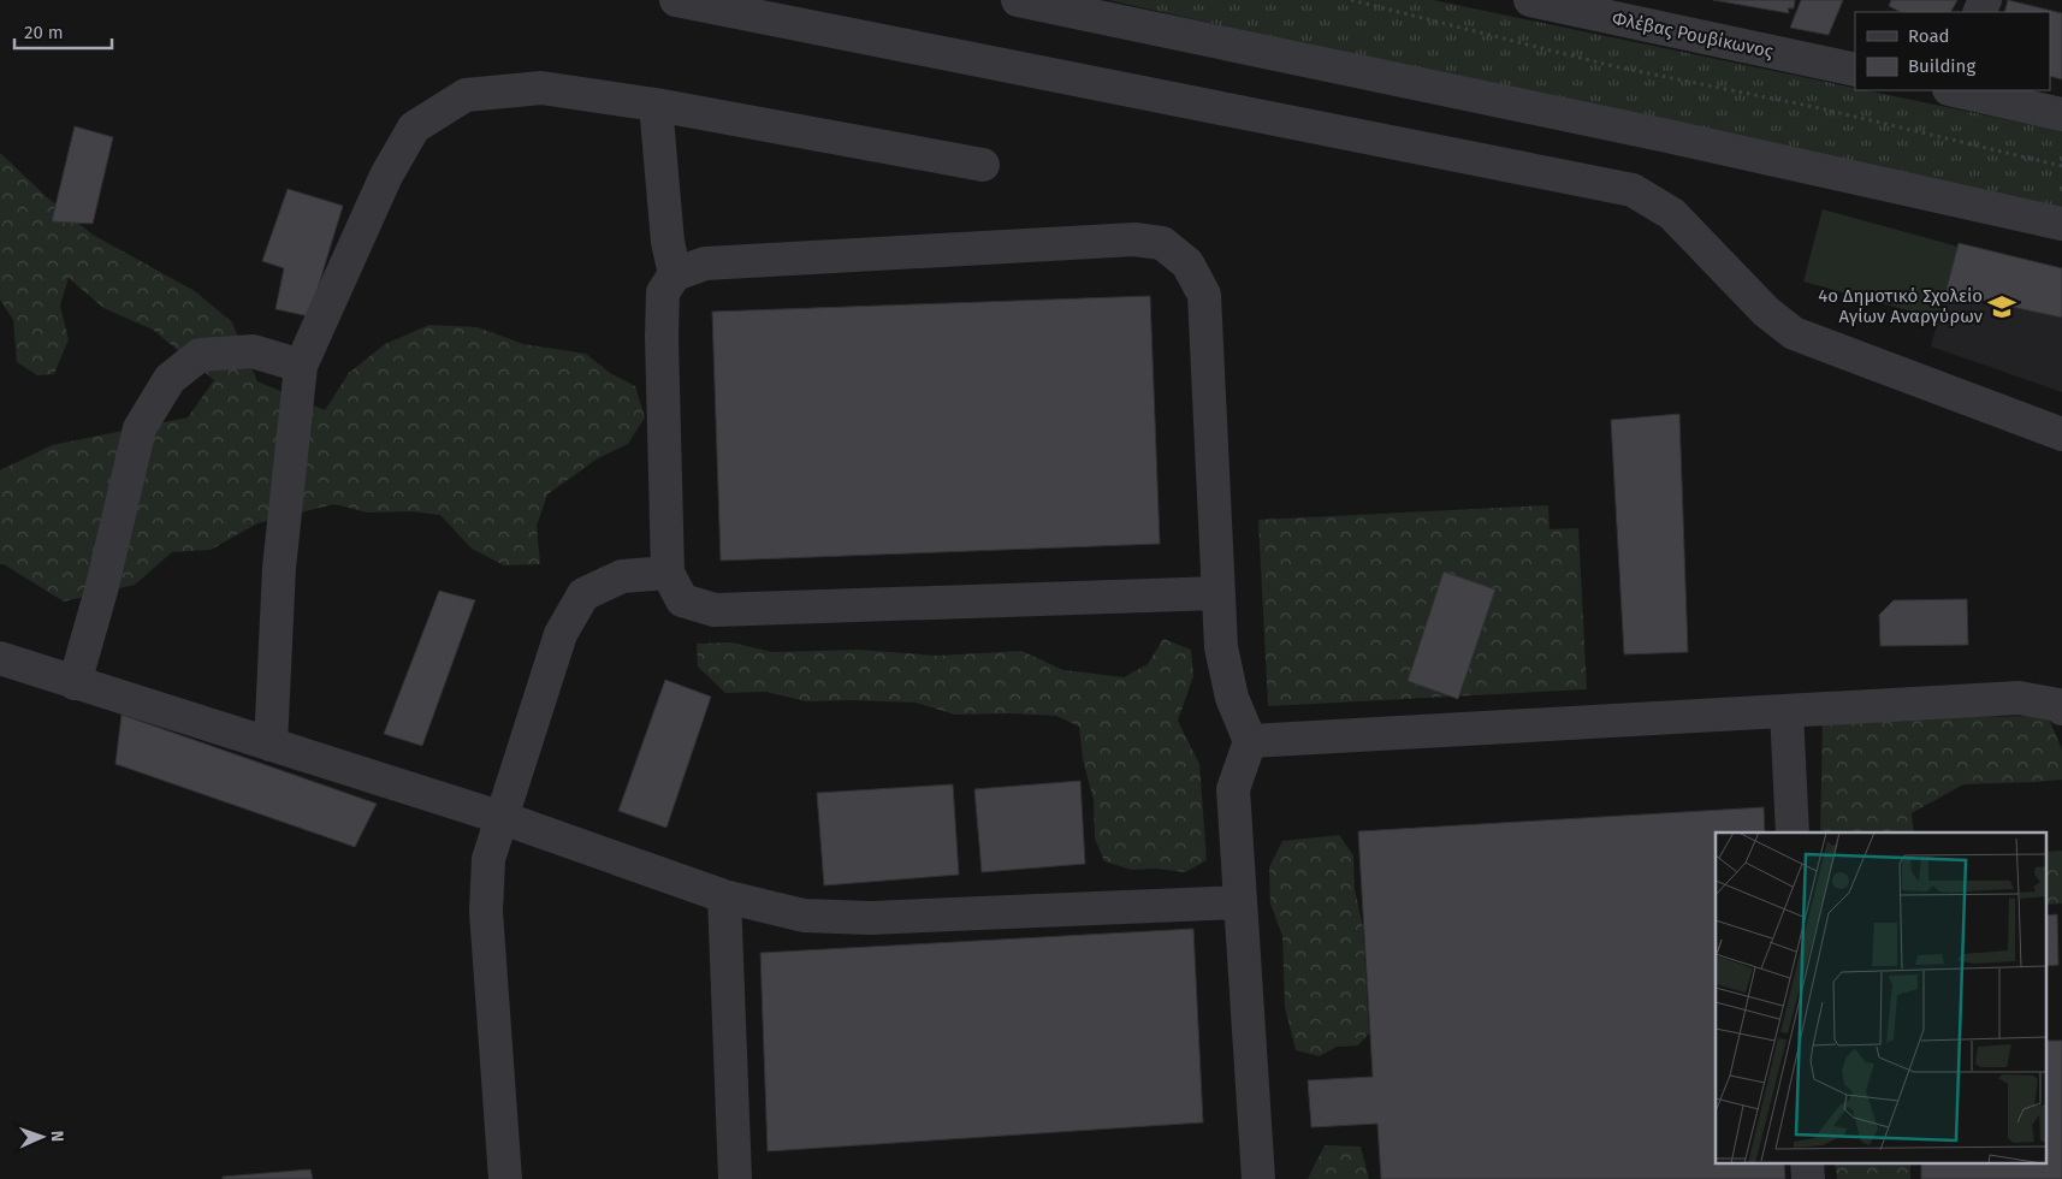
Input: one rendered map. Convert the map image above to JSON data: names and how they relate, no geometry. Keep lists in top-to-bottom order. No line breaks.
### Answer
{"streets":{"street":["Φλέβας Ρουβίκωνος"]},"places":{"school or university":["4ο Δημοτικό Σχολείο Αγίων Αναργύρων"]},"legend":["Road","Building"],"scale_bar":"20 m","north":"right"}
